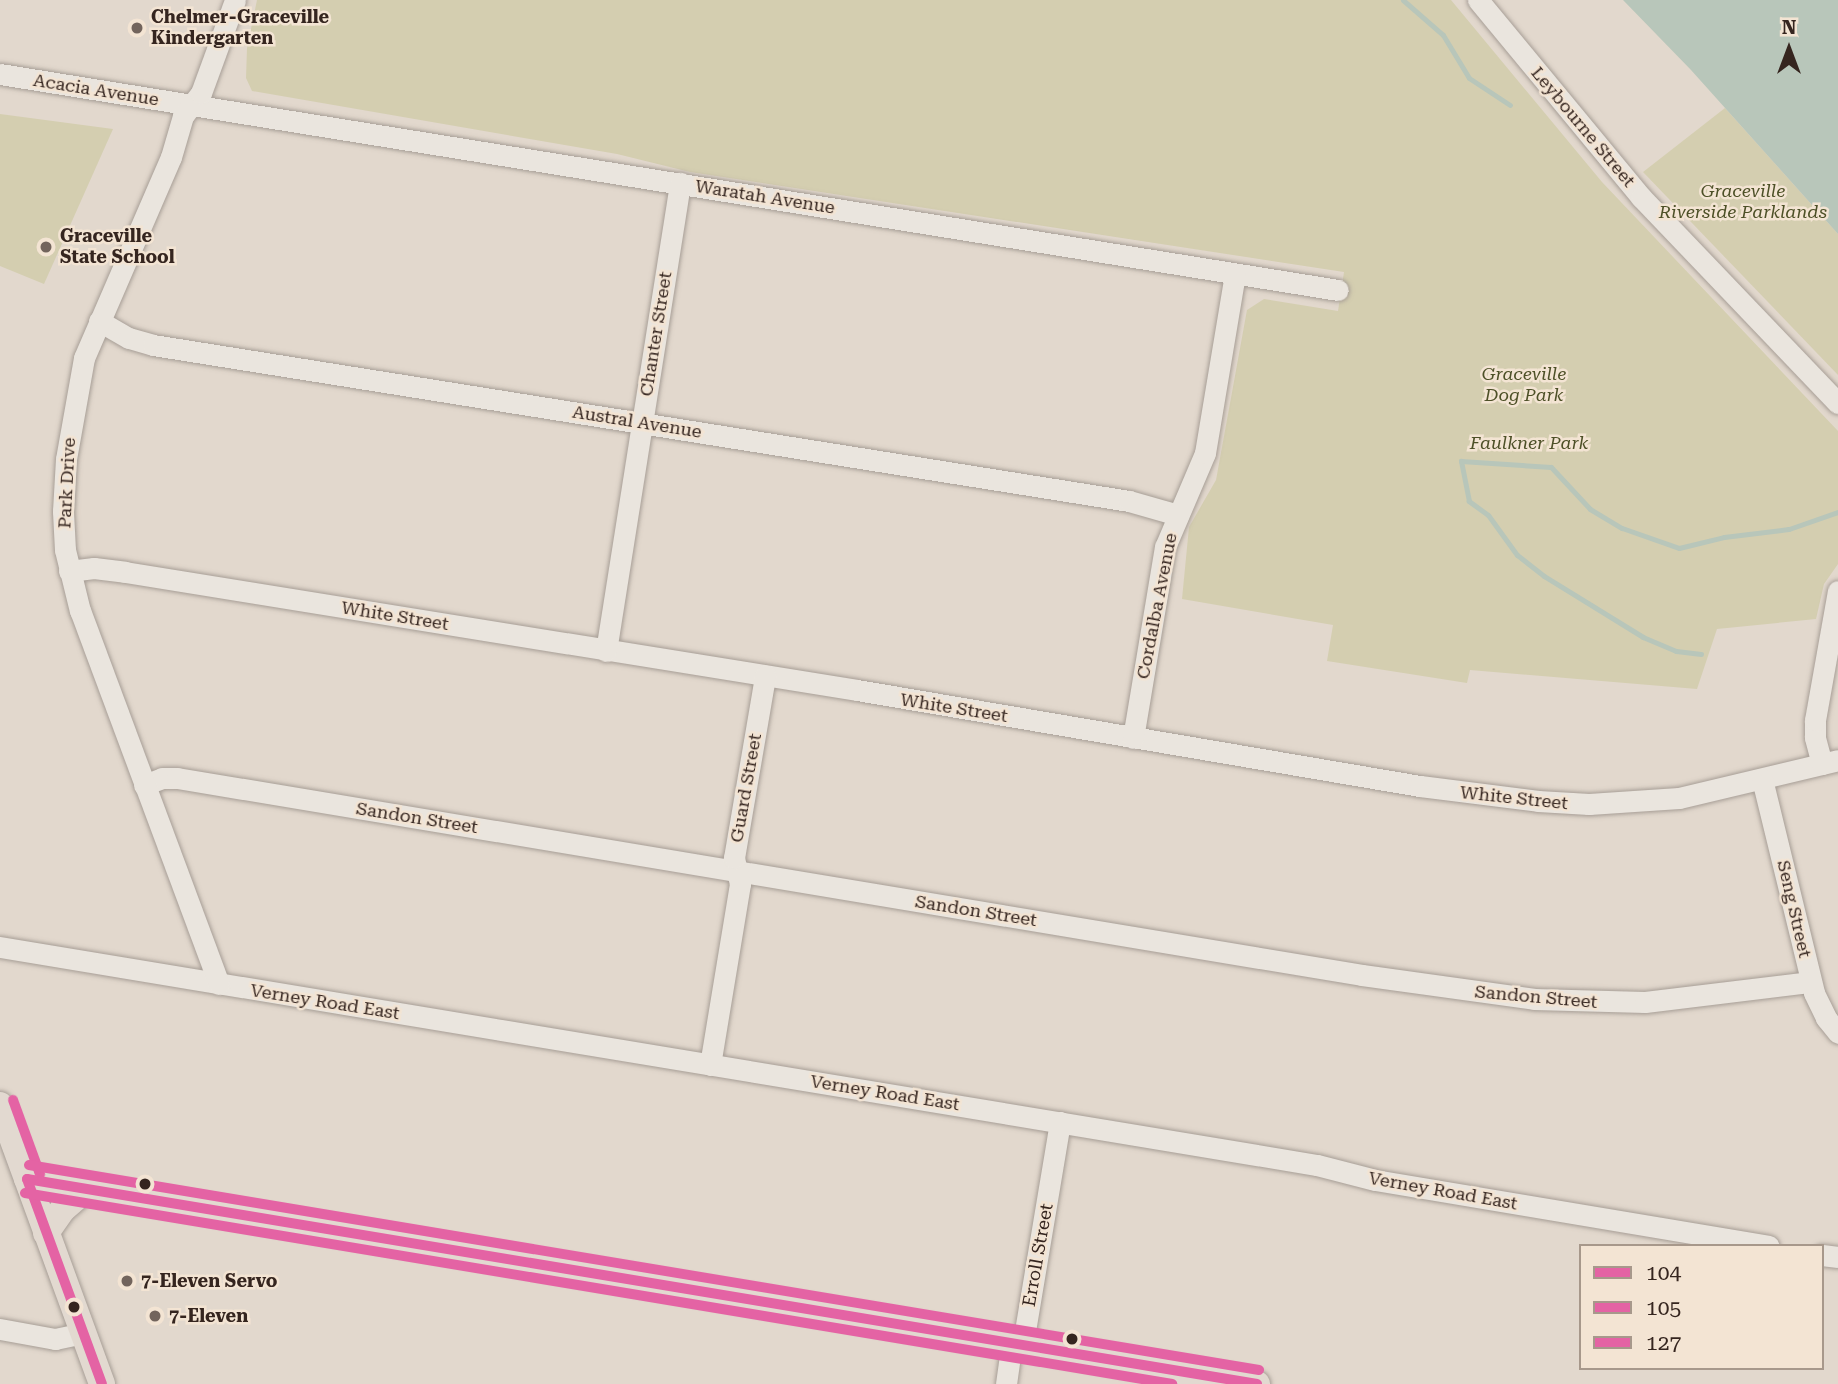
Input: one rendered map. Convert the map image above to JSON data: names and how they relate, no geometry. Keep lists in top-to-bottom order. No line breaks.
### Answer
{"streets":{"street":["Acacia Avenue","Leybourne Street","Waratah Avenue","Chanter Street","Austral Avenue","Park Drive","Cordalba Avenue","White Street","Guard Street","Sandon Street","Seng Street","Verney Road East","Erroll Street"]},"crossings":[["Acacia Avenue","Waratah Avenue"],["Acacia Avenue","Park Drive"],["Waratah Avenue","Chanter Street"],["Waratah Avenue","Park Drive"],["Waratah Avenue","Cordalba Avenue"],["Chanter Street","Austral Avenue"],["Chanter Street","White Street"],["Austral Avenue","Park Drive"],["Austral Avenue","Cordalba Avenue"],["Park Drive","White Street"],["Park Drive","Sandon Street"],["Park Drive","Verney Road East"],["Cordalba Avenue","White Street"],["White Street","Guard Street"],["White Street","Seng Street"],["Guard Street","Sandon Street"],["Guard Street","Verney Road East"],["Sandon Street","Seng Street"],["Verney Road East","Erroll Street"]],"parks":["Graceville Riverside Parklands","Graceville Dog Park","Faulkner Park"],"places":["Chelmer-Graceville Kindergarten","Graceville State School","7-Eleven Servo","7-Eleven"],"lines":["transit line 127","transit line 104","transit line 105"],"legend":["104","105","127"],"north":"top"}
